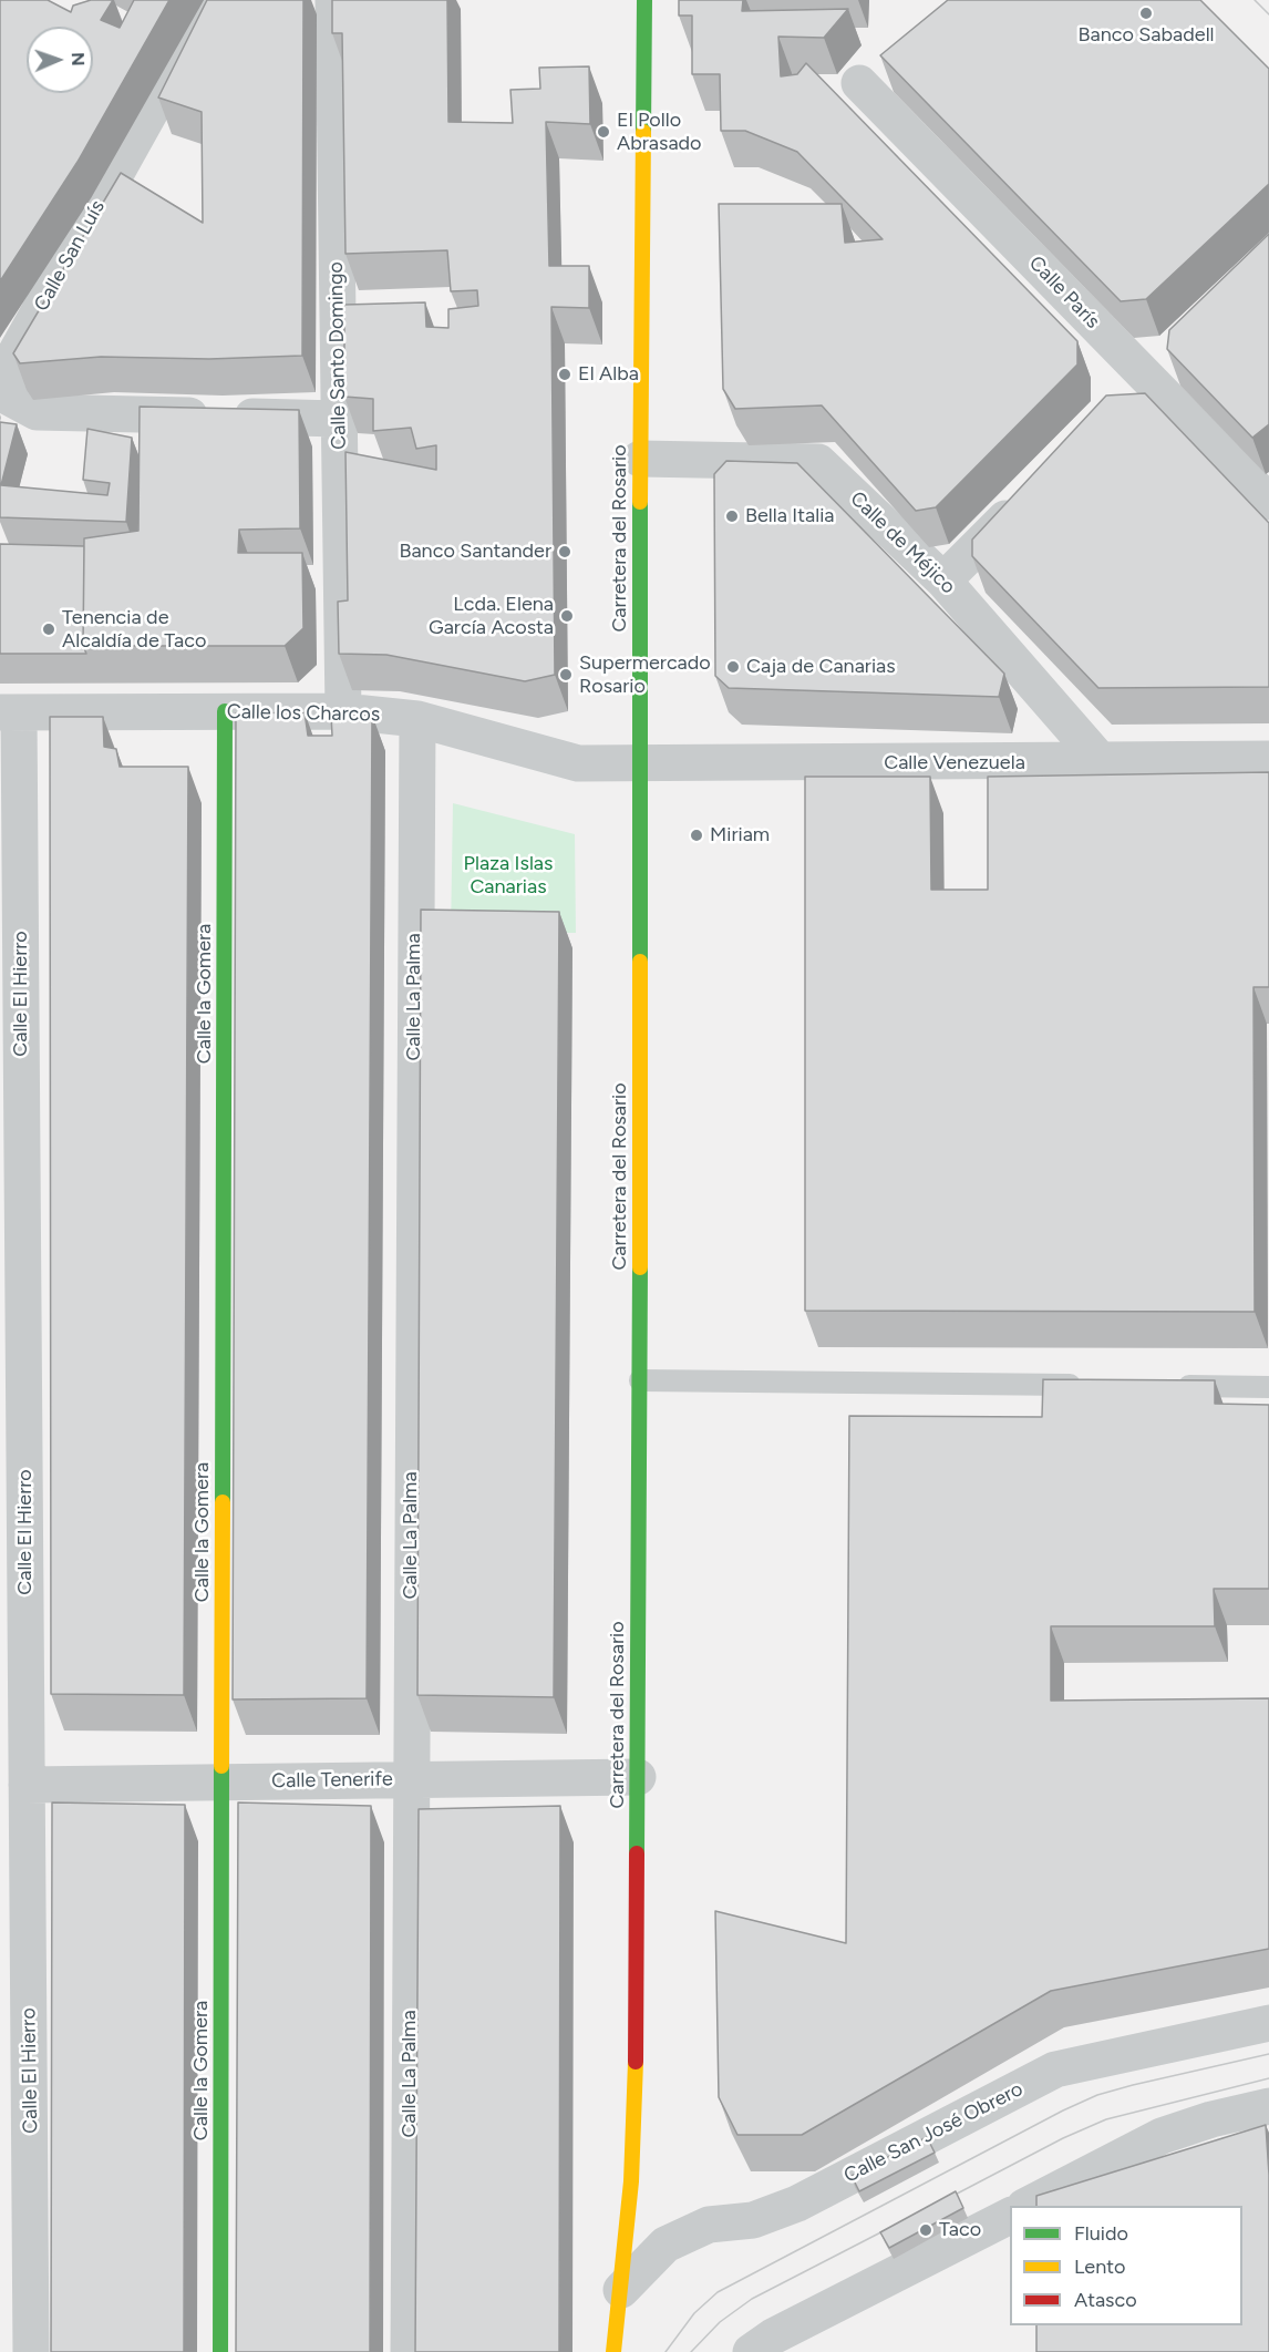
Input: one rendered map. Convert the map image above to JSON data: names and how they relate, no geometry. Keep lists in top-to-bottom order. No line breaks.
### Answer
{"streets":{"main road":["Carretera del Rosario","Calle la Gomera"],"street":["Calle San Luís","Calle París","Calle Santo Domingo","Calle de Méjico","Calle los Charcos","Calle Venezuela","Calle El Hierro","Calle La Palma","Calle Tenerife","Calle San José Obrero"]},"crossings":[["Calle San Luís","Calle Santo Domingo"],["Calle Santo Domingo","Calle los Charcos"],["Carretera del Rosario","Calle de Méjico"],["Carretera del Rosario","Calle los Charcos"],["Carretera del Rosario","Calle Venezuela"],["Carretera del Rosario","Calle Tenerife"],["Carretera del Rosario","Calle San José Obrero"],["Calle de Méjico","Calle Venezuela"],["Calle los Charcos","Calle Venezuela"],["Calle los Charcos","Calle El Hierro"],["Calle los Charcos","Calle la Gomera"],["Calle los Charcos","Calle La Palma"],["Calle El Hierro","Calle Tenerife"],["Calle la Gomera","Calle Tenerife"],["Calle La Palma","Calle Tenerife"]],"parks":["Plaza Islas Canarias"],"places":["Banco Sabadell","El Pollo Abrasado","El Alba","Bella Italia","Banco Santander","Lcda. Elena García Acosta","Tenencia de Alcaldía de Taco","Caja de Canarias","Supermercado Rosario","Miriam","Taco"],"legend":["Fluido","Lento","Atasco"],"north":"right"}
